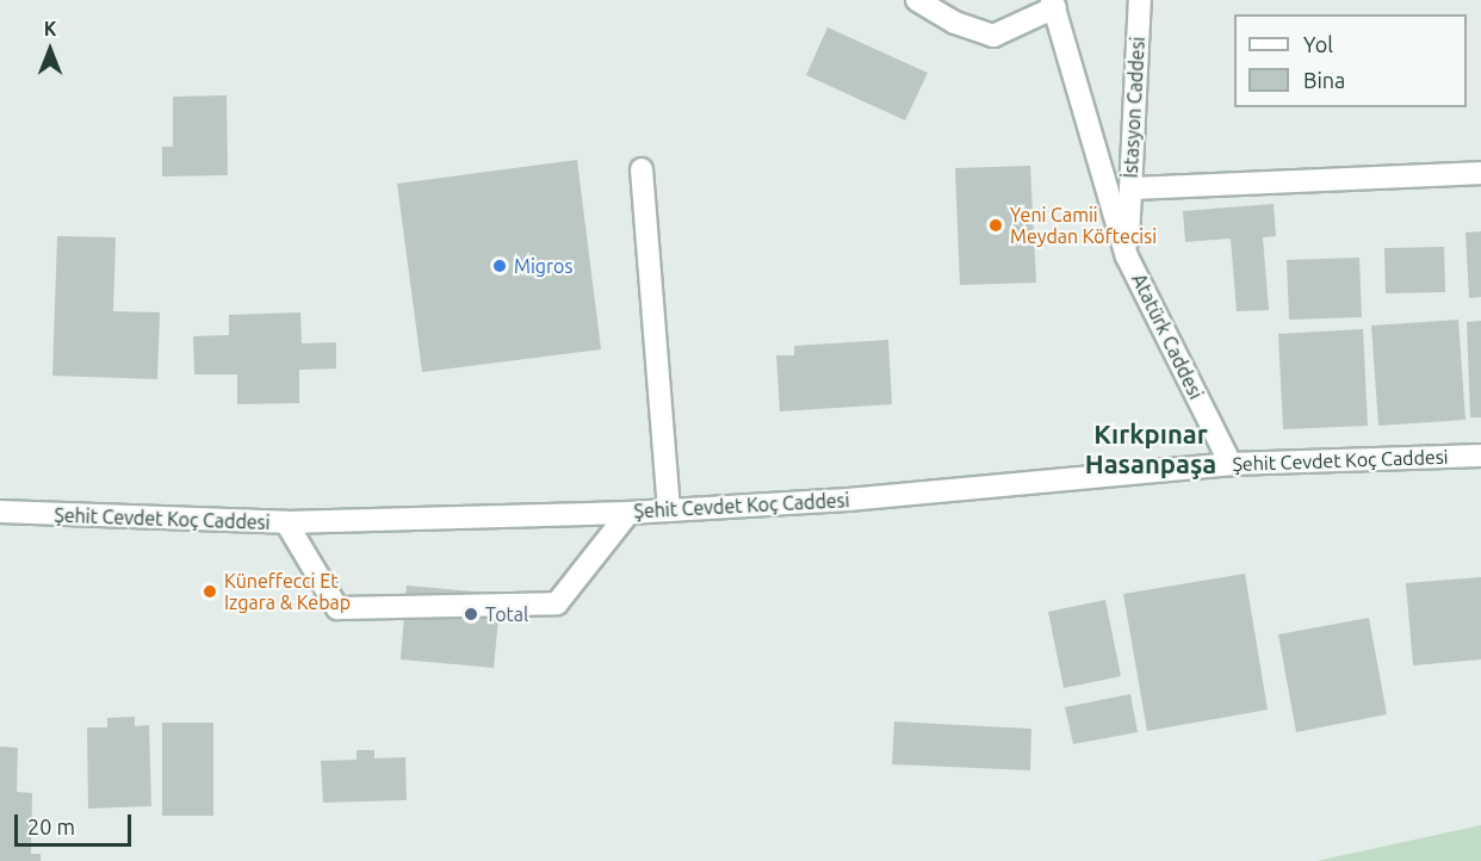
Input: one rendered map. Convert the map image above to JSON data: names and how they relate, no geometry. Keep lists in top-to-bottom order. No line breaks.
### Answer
{"streets":{"street":["İstasyon Caddesi","Atatürk Caddesi","Şehit Cevdet Koç Caddesi"]},"crossings":[["İstasyon Caddesi","Atatürk Caddesi"],["Atatürk Caddesi","Şehit Cevdet Koç Caddesi"]],"districts":["Kırkpınar Hasanpaşa"],"places":["Yeni Camii Meydan Köftecisi","Migros","Küneffecci Et Izgara & Kebap","Total"],"legend":["Yol","Bina"],"scale_bar":"20 m","north":"top"}
